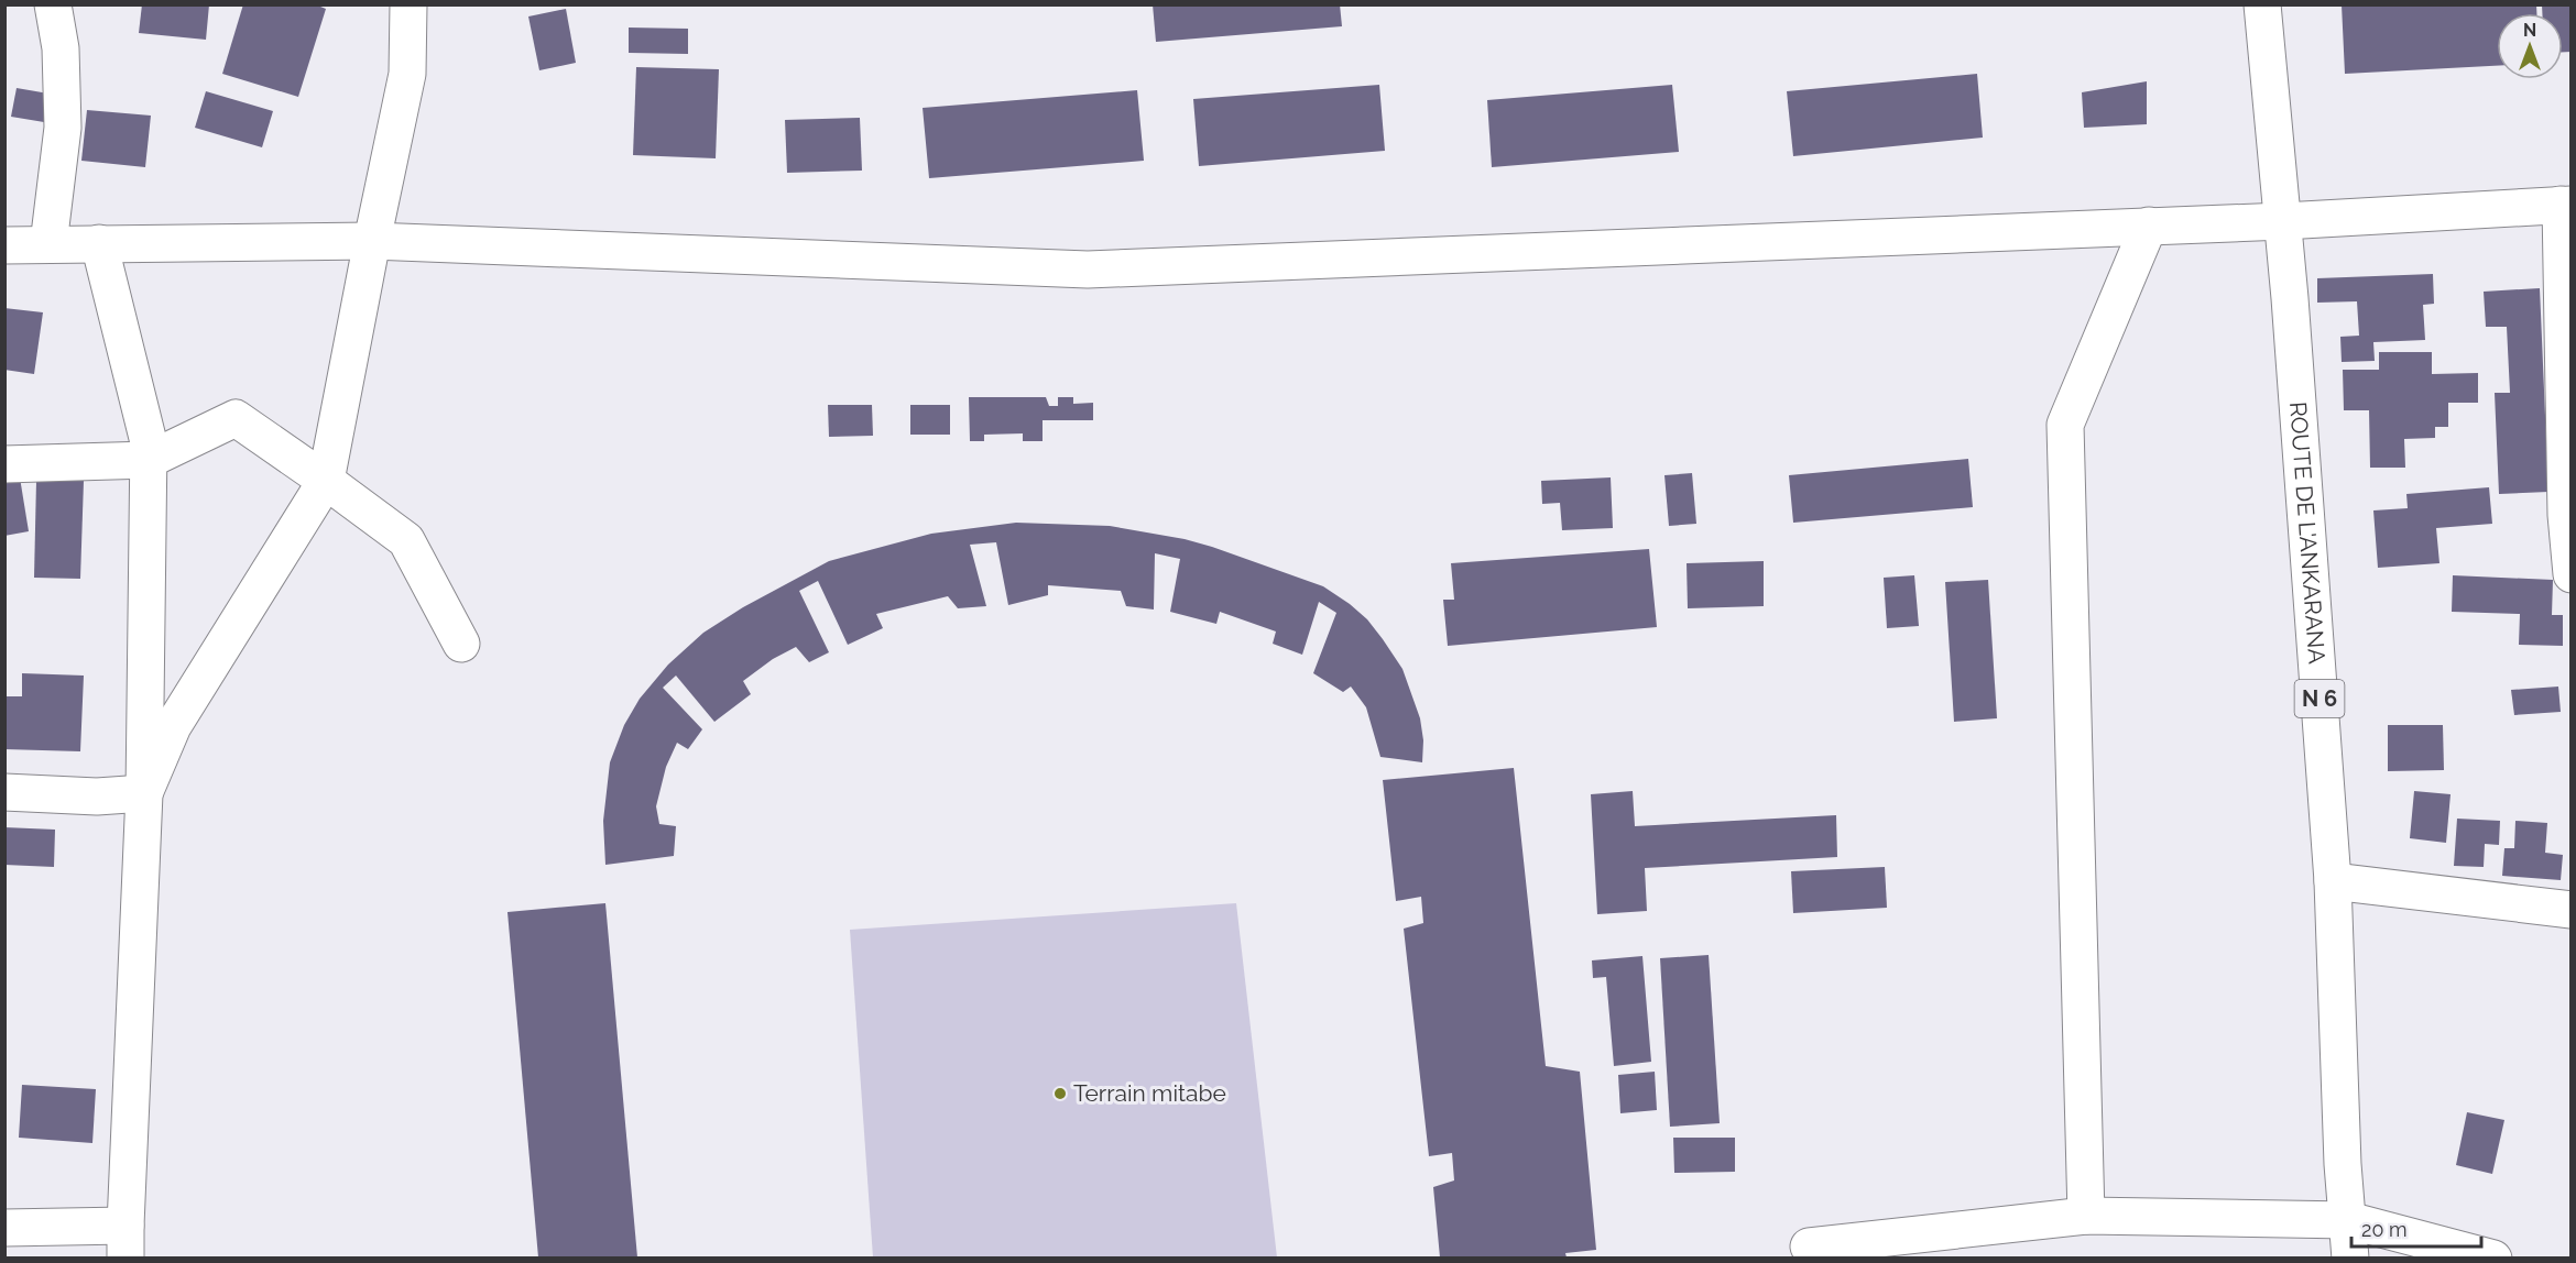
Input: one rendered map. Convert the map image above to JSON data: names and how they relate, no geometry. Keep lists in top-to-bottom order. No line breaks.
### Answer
{"streets":{"street":["ROUTE DE L'ANKARANA","N 6"]},"places":["Terrain mitabe"],"scale_bar":"20 m","north":"top"}
